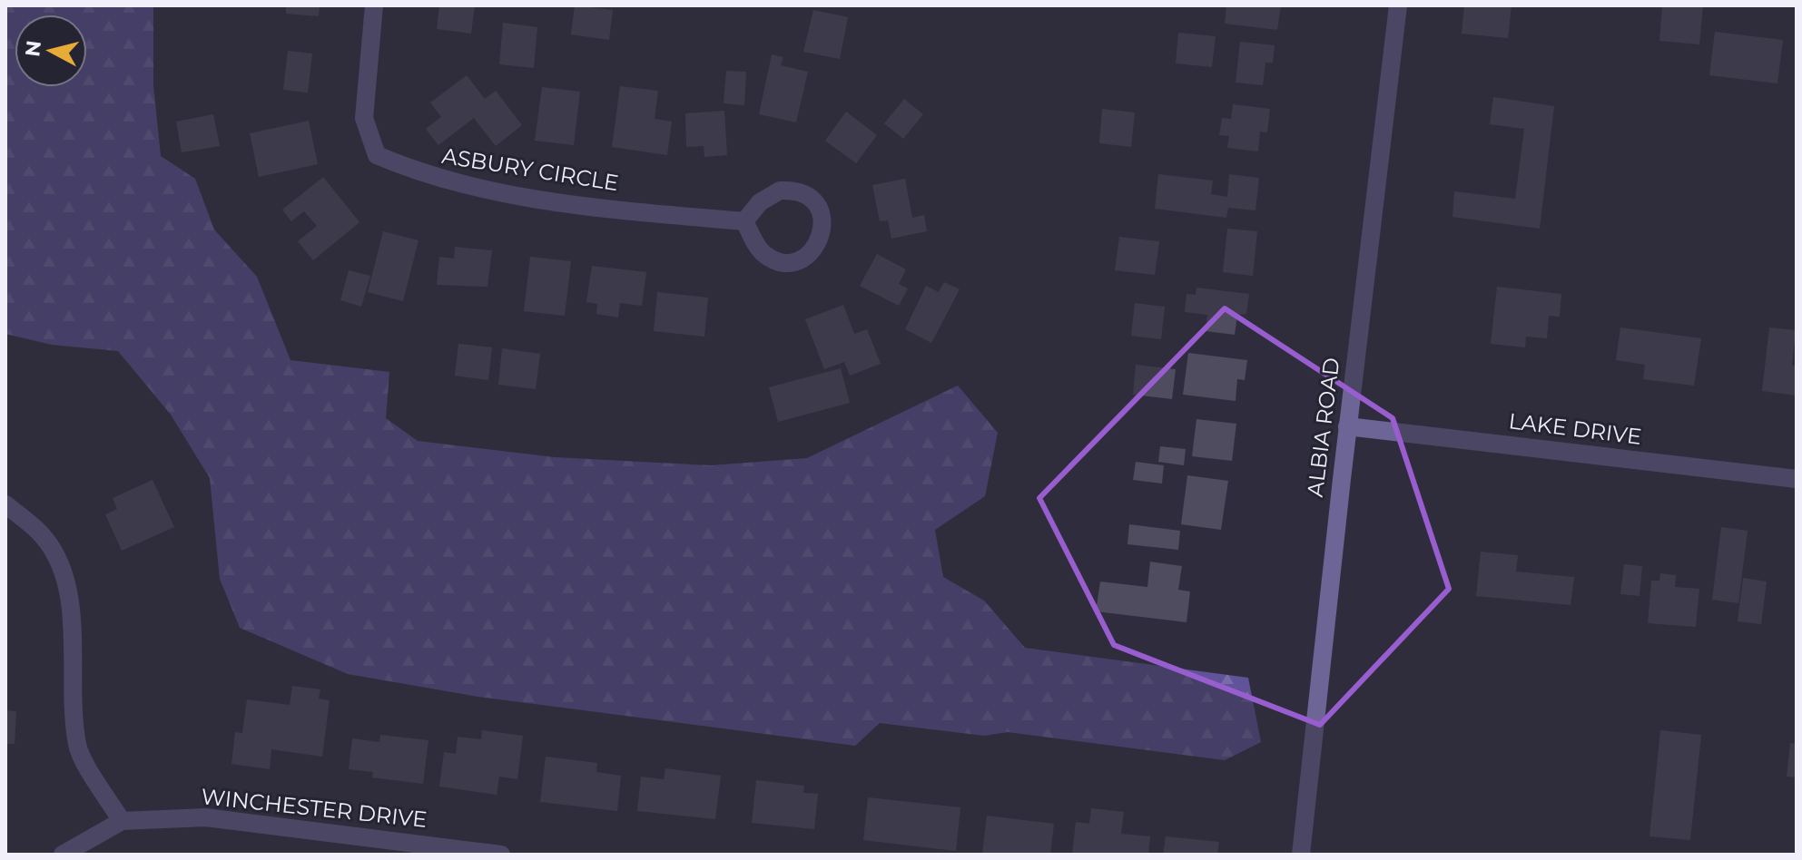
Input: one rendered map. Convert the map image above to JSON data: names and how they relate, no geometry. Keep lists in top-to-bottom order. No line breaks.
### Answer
{"streets":{"street":["ASBURY CIRCLE","ALBIA ROAD","LAKE DRIVE","WINCHESTER DRIVE"]},"crossings":[["ALBIA ROAD","LAKE DRIVE"]],"north":"left"}
